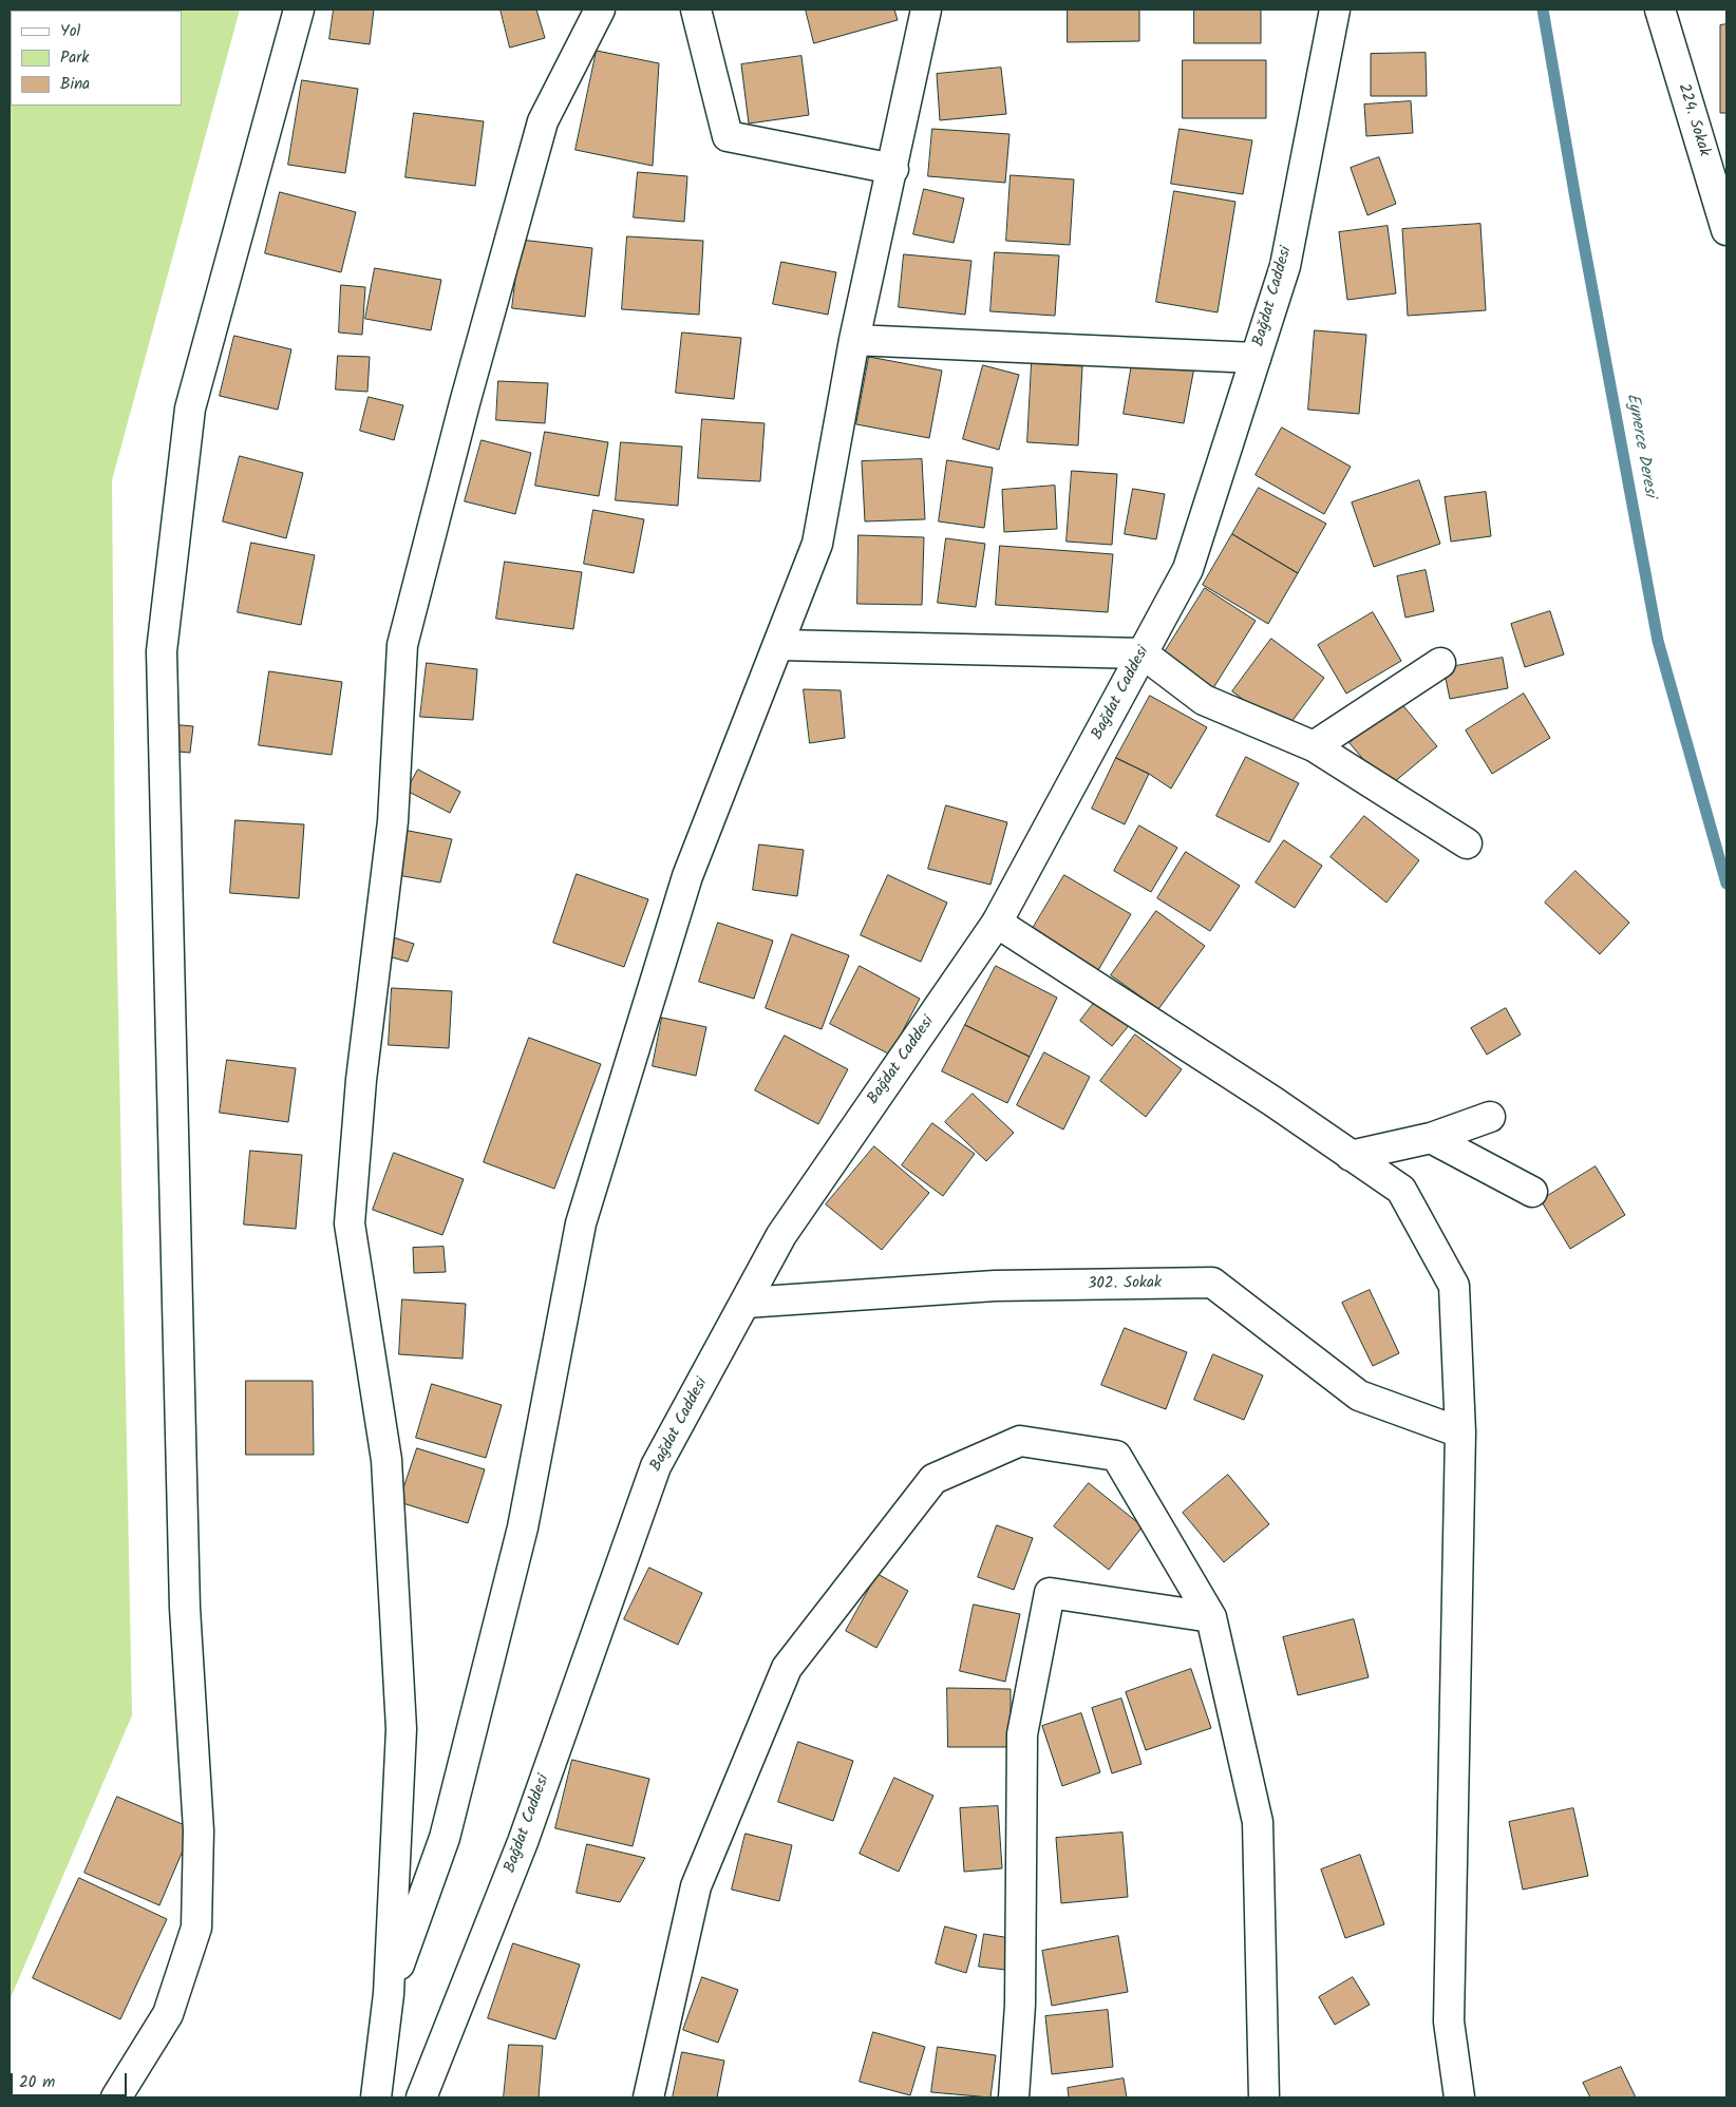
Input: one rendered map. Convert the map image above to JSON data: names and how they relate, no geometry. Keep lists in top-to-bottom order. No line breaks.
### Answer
{"streets":{"street":["224. Sokak","Bağdat Caddesi","302. Sokak"]},"crossings":[["Bağdat Caddesi","302. Sokak"]],"water":["Eynerce Deresi"],"legend":["Yol","Park","Bina"],"scale_bar":"20 m"}
